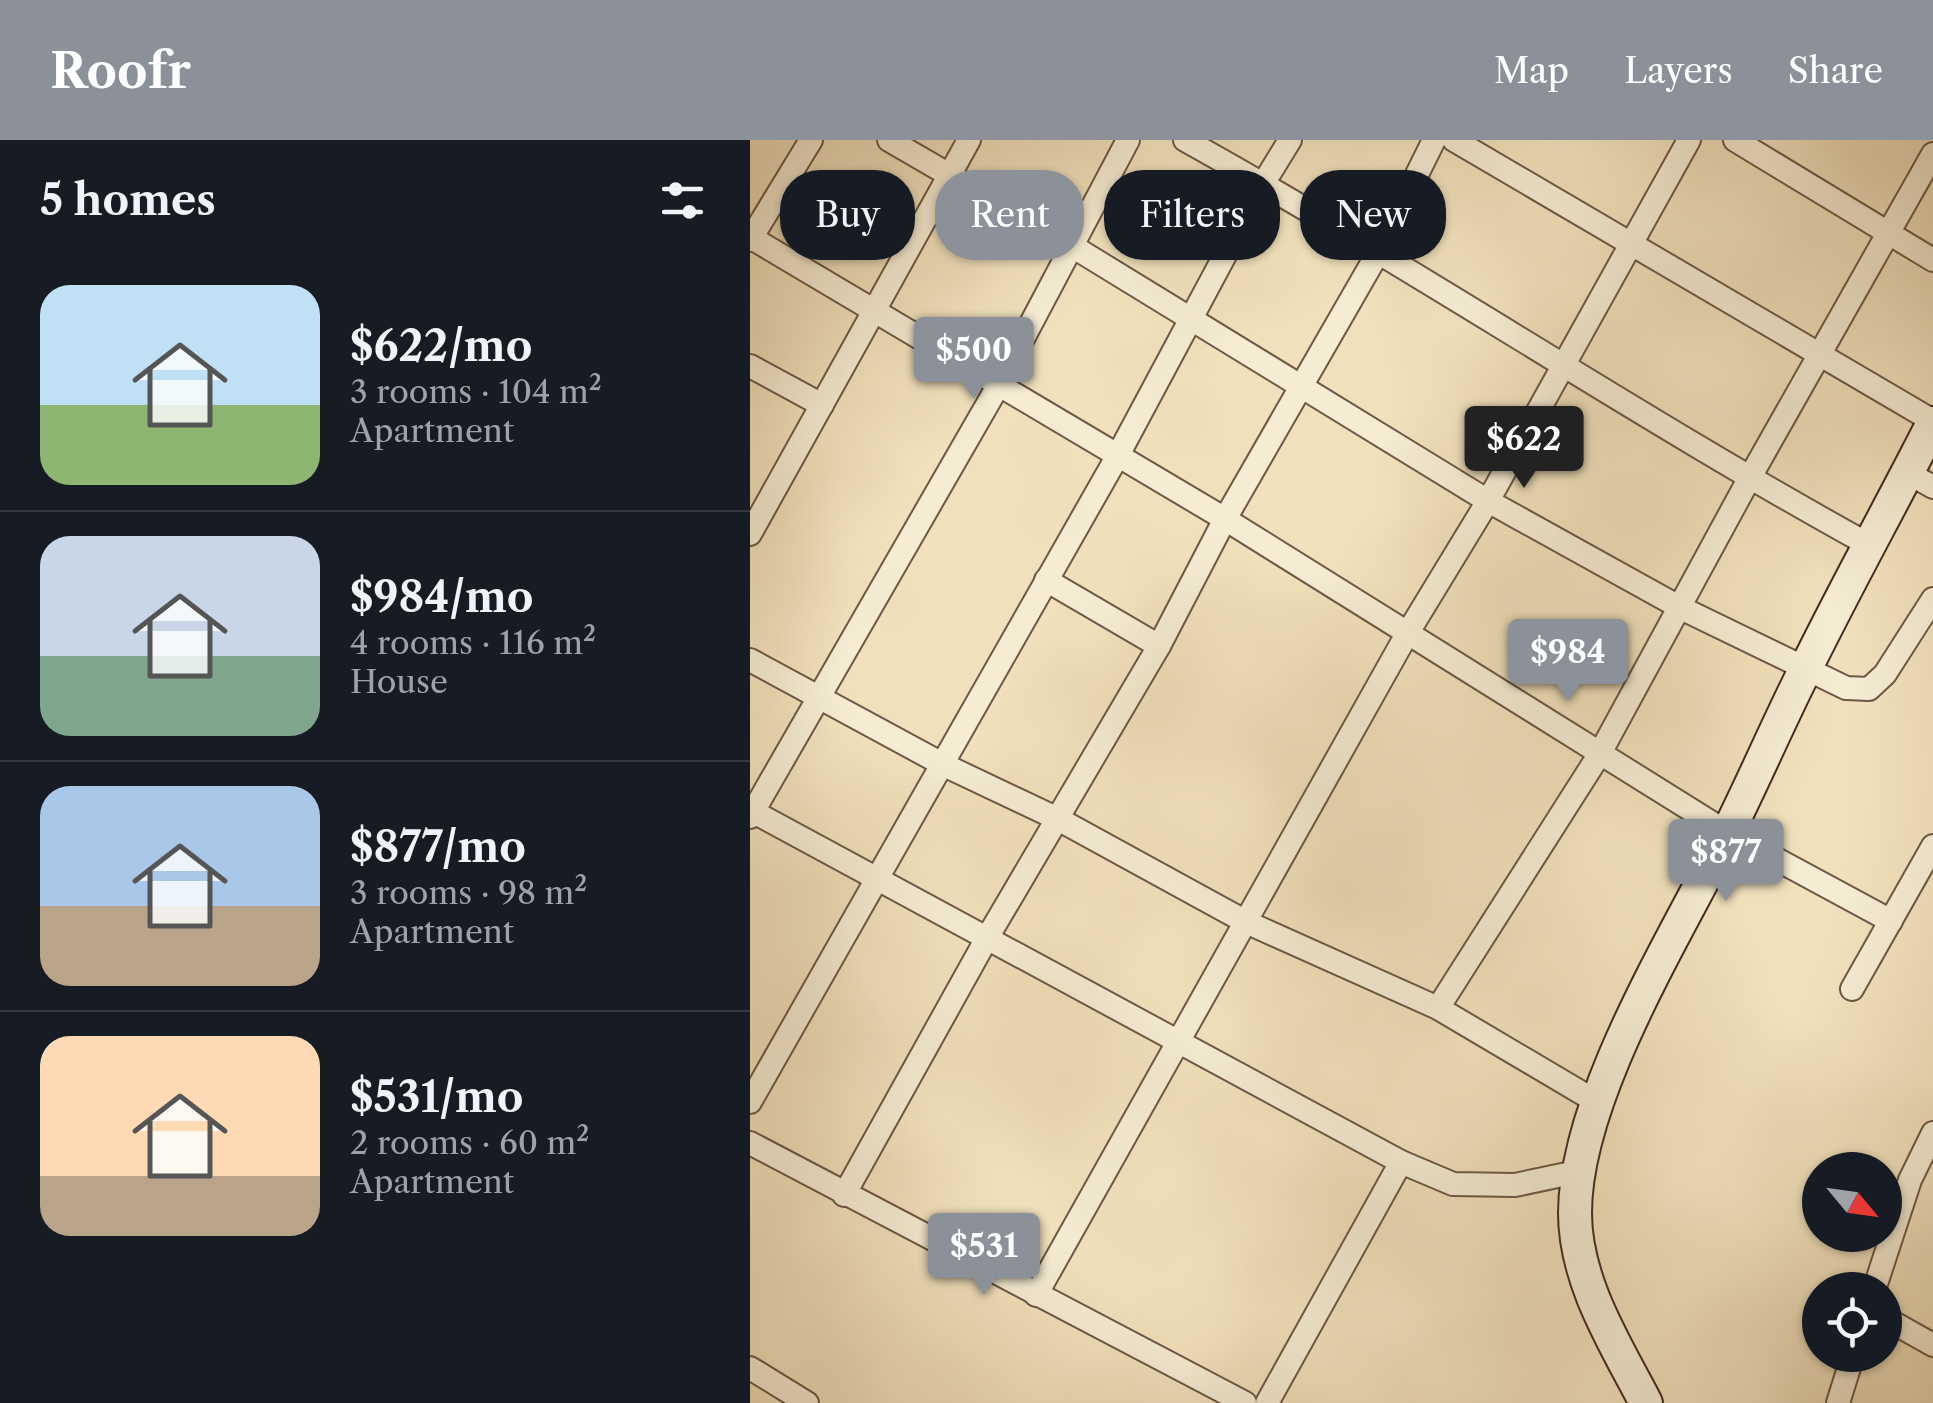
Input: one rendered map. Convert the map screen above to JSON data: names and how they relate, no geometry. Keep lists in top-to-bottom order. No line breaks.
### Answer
{"north":"bottom right","page":{"header":"Roofr","nav":["Map","Layers","Share"],"heading":"5 homes","chip":["Buy","Rent","Filters","New"],"list":[{"name":"$622/mo","note":"3 rooms · 104 m² · Apartment"},{"name":"$984/mo","note":"4 rooms · 116 m² · House"},{"name":"$877/mo","note":"3 rooms · 98 m² · Apartment"},{"name":"$531/mo","note":"2 rooms · 60 m² · Apartment"}],"price":["$500","$622","$984","$877","$531"]}}
